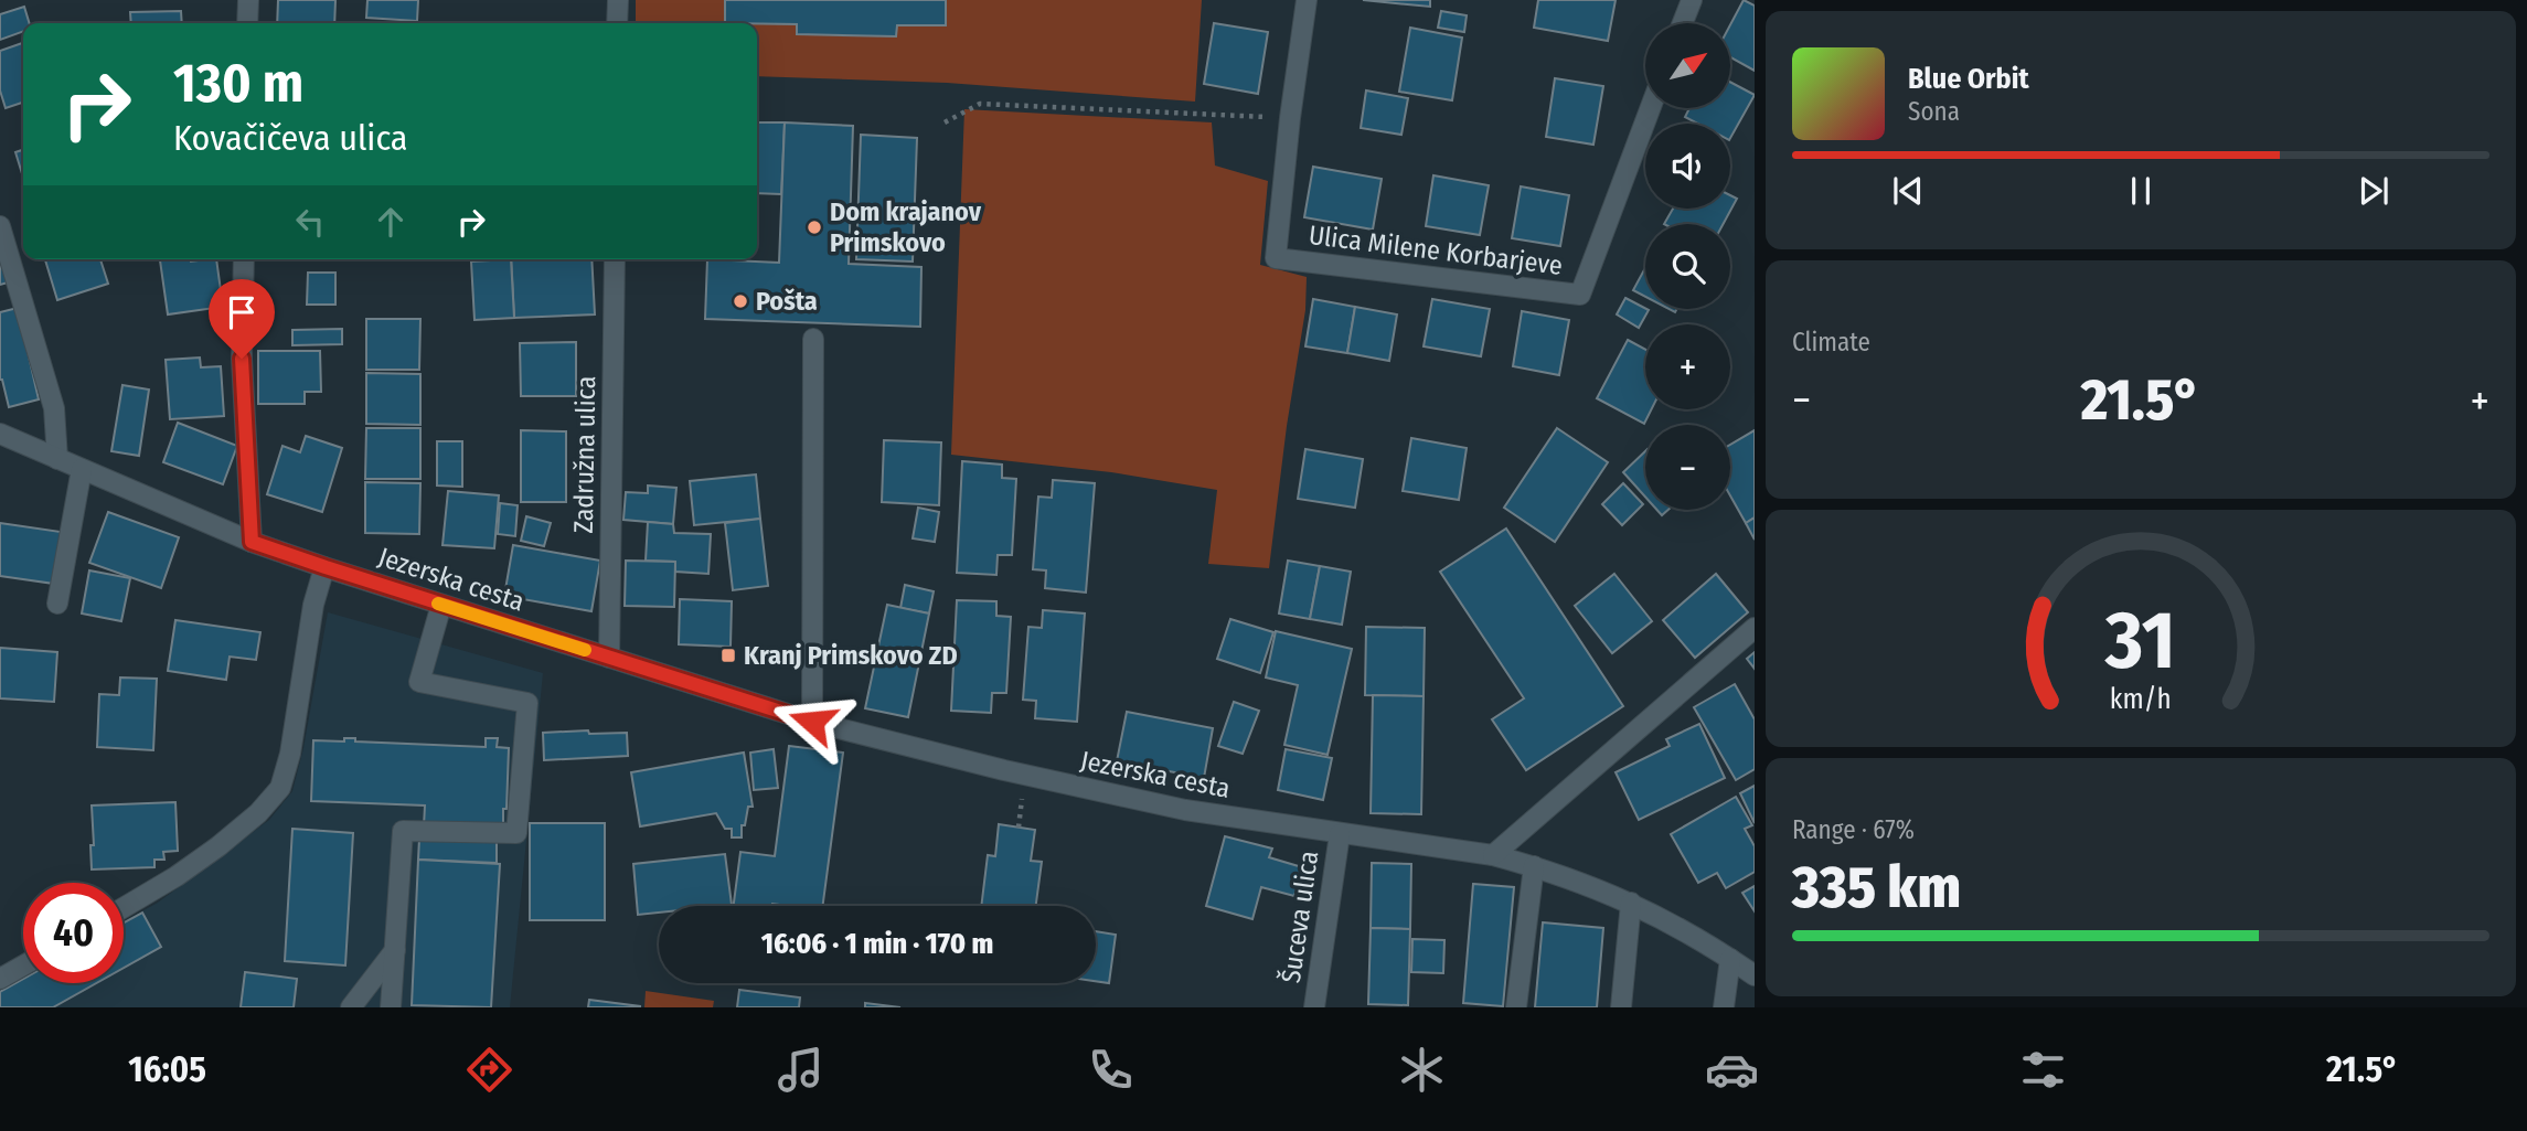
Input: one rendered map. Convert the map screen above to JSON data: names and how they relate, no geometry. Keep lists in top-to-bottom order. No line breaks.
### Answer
{"streets":{"street":["Ulica Milene Korbarjeve","Zadružna ulica","Jezerska cesta","Šuceva ulica"]},"crossings":[["Zadružna ulica","Jezerska cesta"],["Jezerska cesta","Šuceva ulica"]],"places":{"other":["Dom krajanov Primskovo","Pošta"],"transit":["Kranj Primskovo ZD"]},"north":"top right","page":{"map_buttons":["+","−"],"turn":["130 m","Kovačičeva ulica"],"song":["Blue Orbit","Sona"],"tile":["Climate",["Range · 67%","335 km"]],"heat":["−","21.5°","+"],"limit":"40","trip":"16:06 · 1 min · 170 m","tabs":["16:05","21.5°"],"gauge":["31","km/h"]}}
